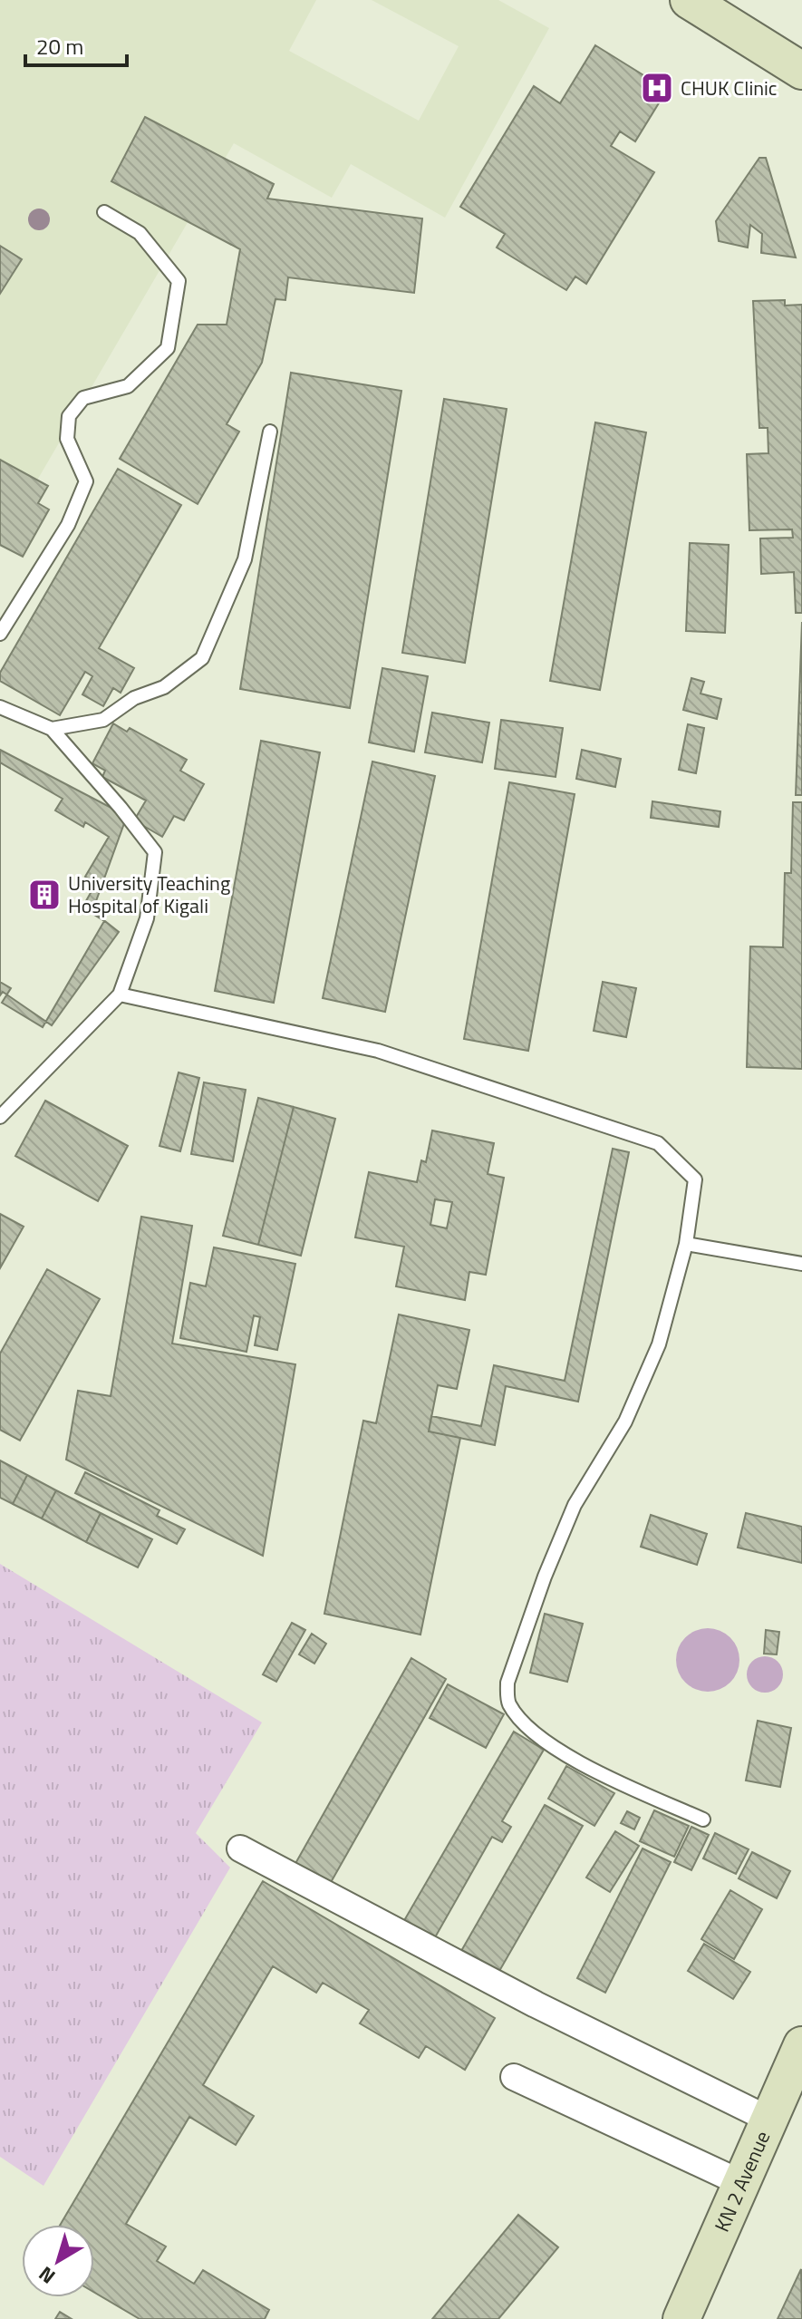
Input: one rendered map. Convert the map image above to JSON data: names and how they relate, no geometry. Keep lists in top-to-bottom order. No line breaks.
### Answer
{"streets":{"main road":["KN 2 Avenue"]},"places":{"hospital":["CHUK Clinic"],"building":["University Teaching Hospital of Kigali"]},"scale_bar":"20 m","north":"bottom left"}
